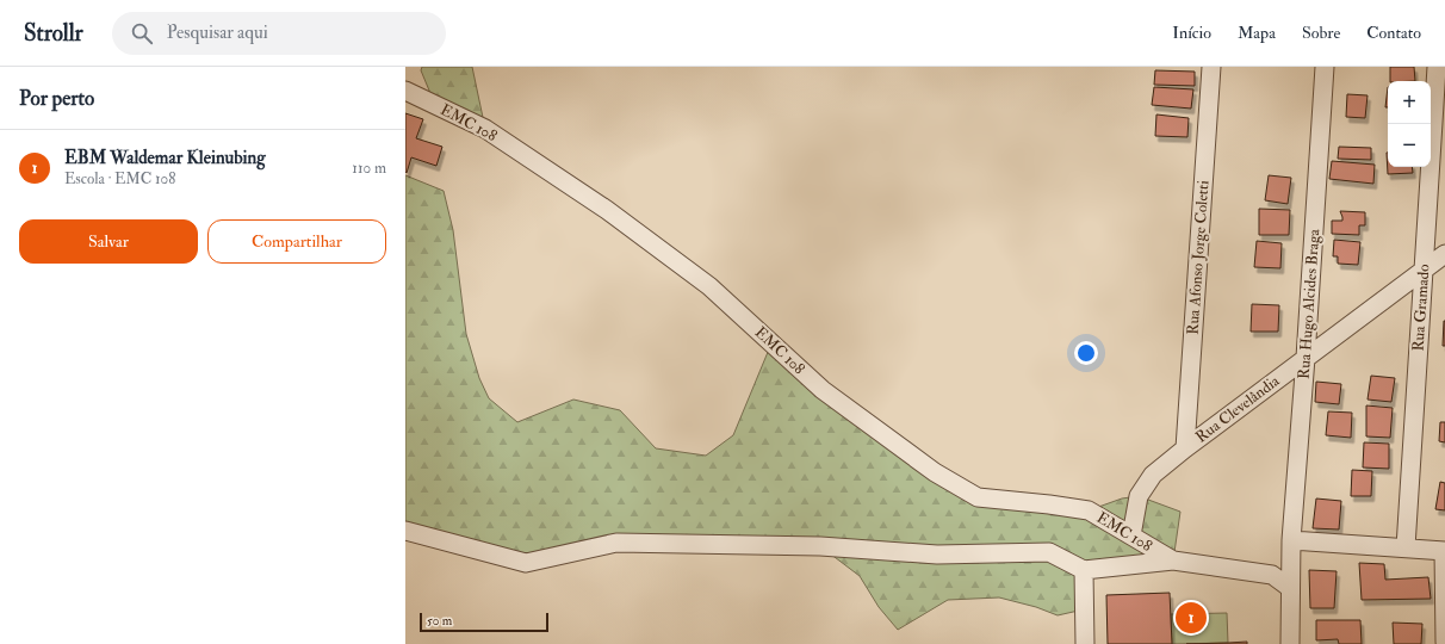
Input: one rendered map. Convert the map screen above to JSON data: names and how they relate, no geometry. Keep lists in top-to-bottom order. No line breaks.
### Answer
{"streets":{"street":["EMC 108","Rua Afonso Jorge Coletti","Rua Hugo Alcides Braga","Rua Gramado","Rua Clevelândia"]},"crossings":[["EMC 108","Rua Clevelândia"],["Rua Afonso Jorge Coletti","Rua Clevelândia"],["Rua Hugo Alcides Braga","Rua Clevelândia"],["Rua Gramado","Rua Clevelândia"]],"scale_bar":"50 m","page":{"header":"Strollr","search":"Pesquisar aqui","nav":["Início","Mapa","Sobre","Contato"],"heading":"Por perto","map_buttons":["+","−"],"list":[{"mark":"1","name":"EBM Waldemar Kleinubing","note":"Escola · EMC 108","value":"110 m"}],"buttons":["Salvar","Compartilhar"],"pins":"1","scale":"50 m"}}
